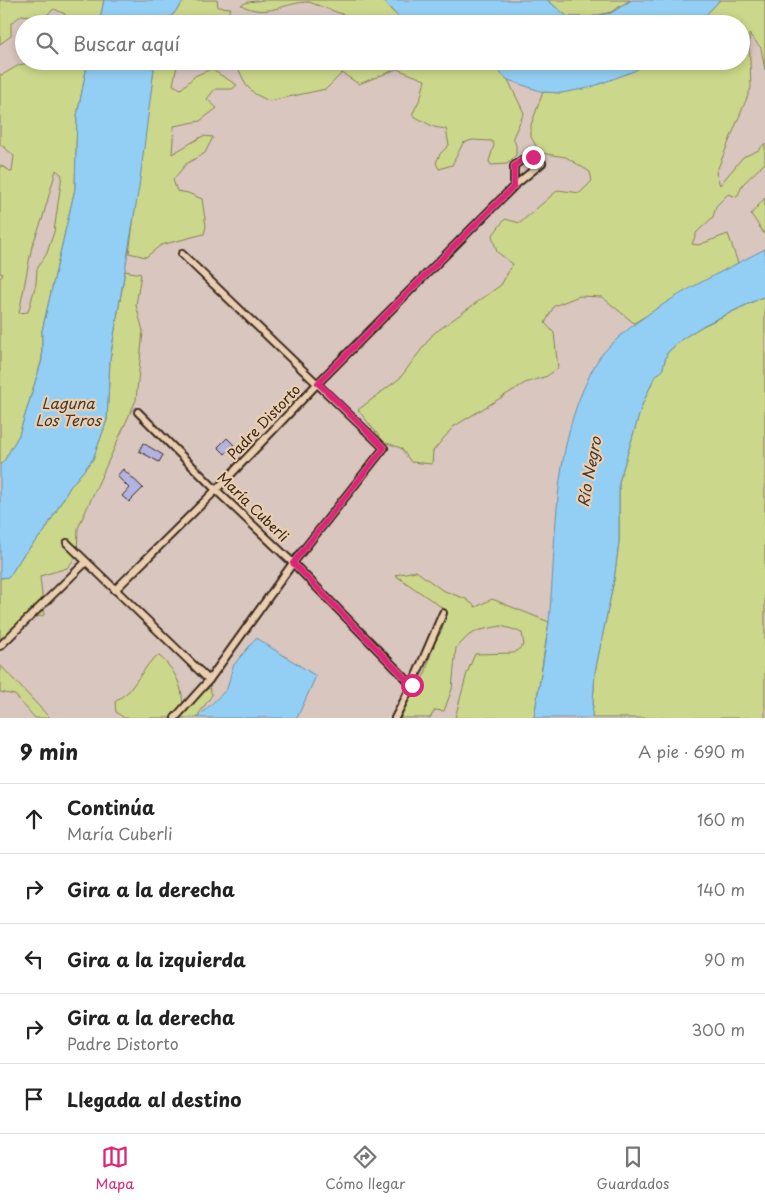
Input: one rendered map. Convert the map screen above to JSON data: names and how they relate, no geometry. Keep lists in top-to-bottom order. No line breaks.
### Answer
{"streets":{"street":["Padre Distorto","María Cuberli"]},"crossings":[["Padre Distorto","María Cuberli"]],"water":["Laguna Los Teros","Río Negro"],"page":{"search":"Buscar aquí","heading":["9 min","A pie · 690 m"],"list":[["Continúa","María Cuberli","160 m"],["Gira a la derecha","140 m"],["Gira a la izquierda","90 m"],["Gira a la derecha","Padre Distorto","300 m"],"Llegada al destino"],"nav":["Mapa","Cómo llegar","Guardados"]}}
